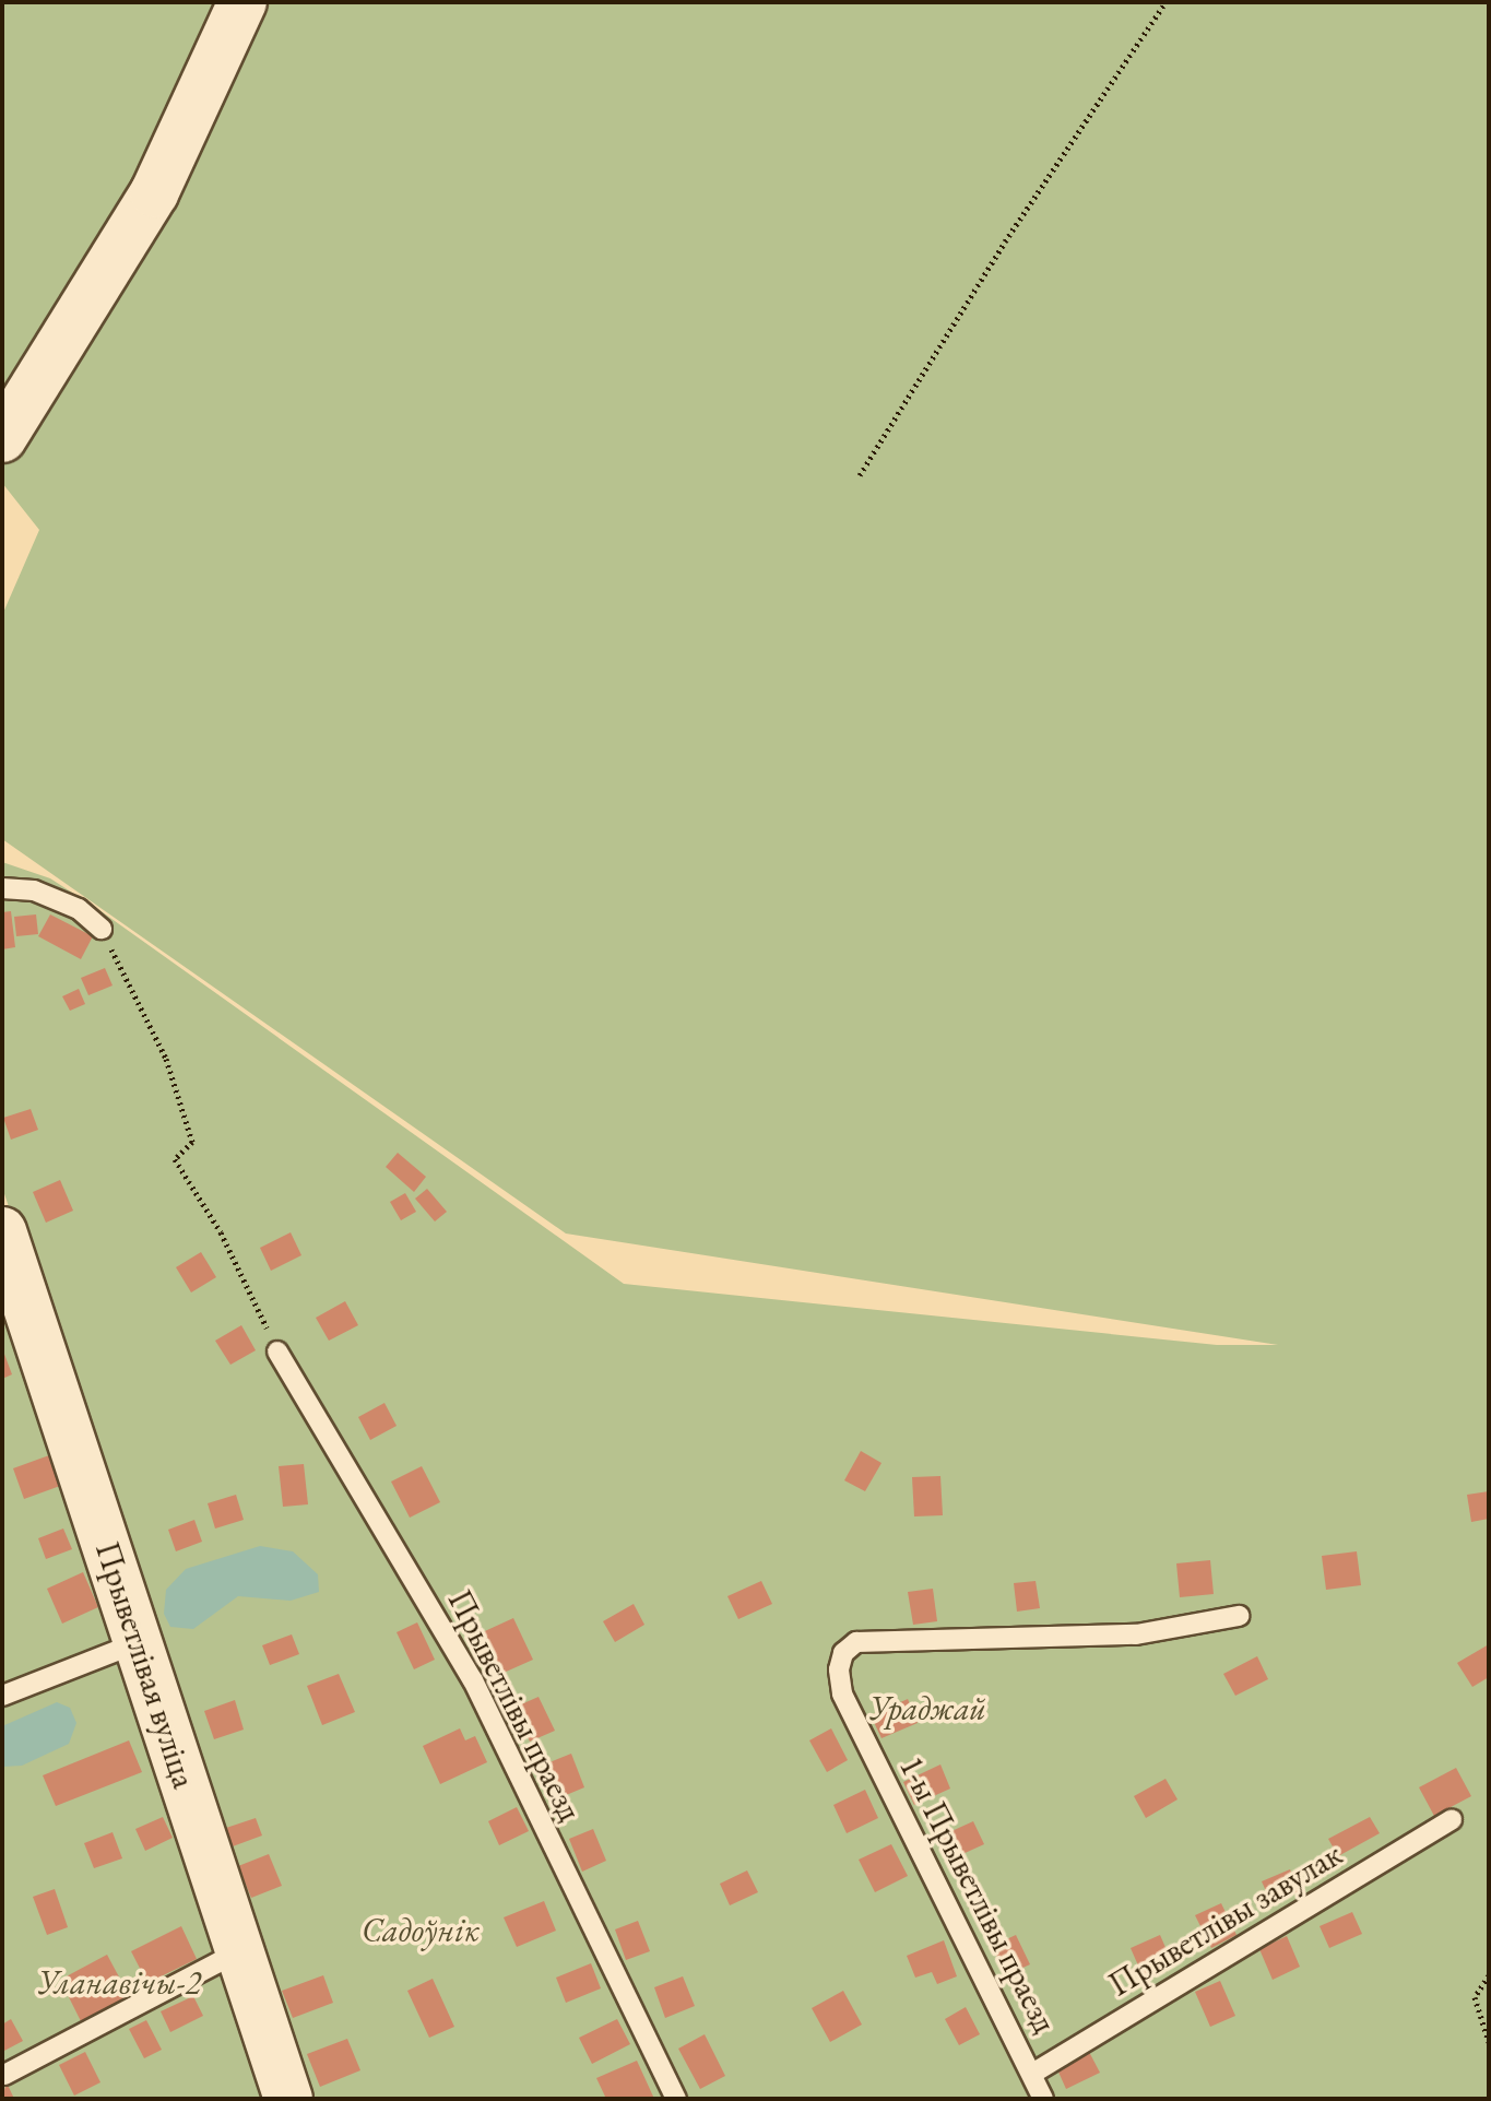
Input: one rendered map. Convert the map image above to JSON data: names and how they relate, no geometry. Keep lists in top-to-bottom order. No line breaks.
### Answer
{"streets":{"street":["Прыветлівая вуліца"],"lane":["Прыветлівы праезд","1-ы Прыветлівы праезд","Прыветлівы завулак"]},"crossings":[["1-ы Прыветлівы праезд","Прыветлівы завулак"]],"parks":["Ураджай","Садоўнік","Уланавічы-2"]}
